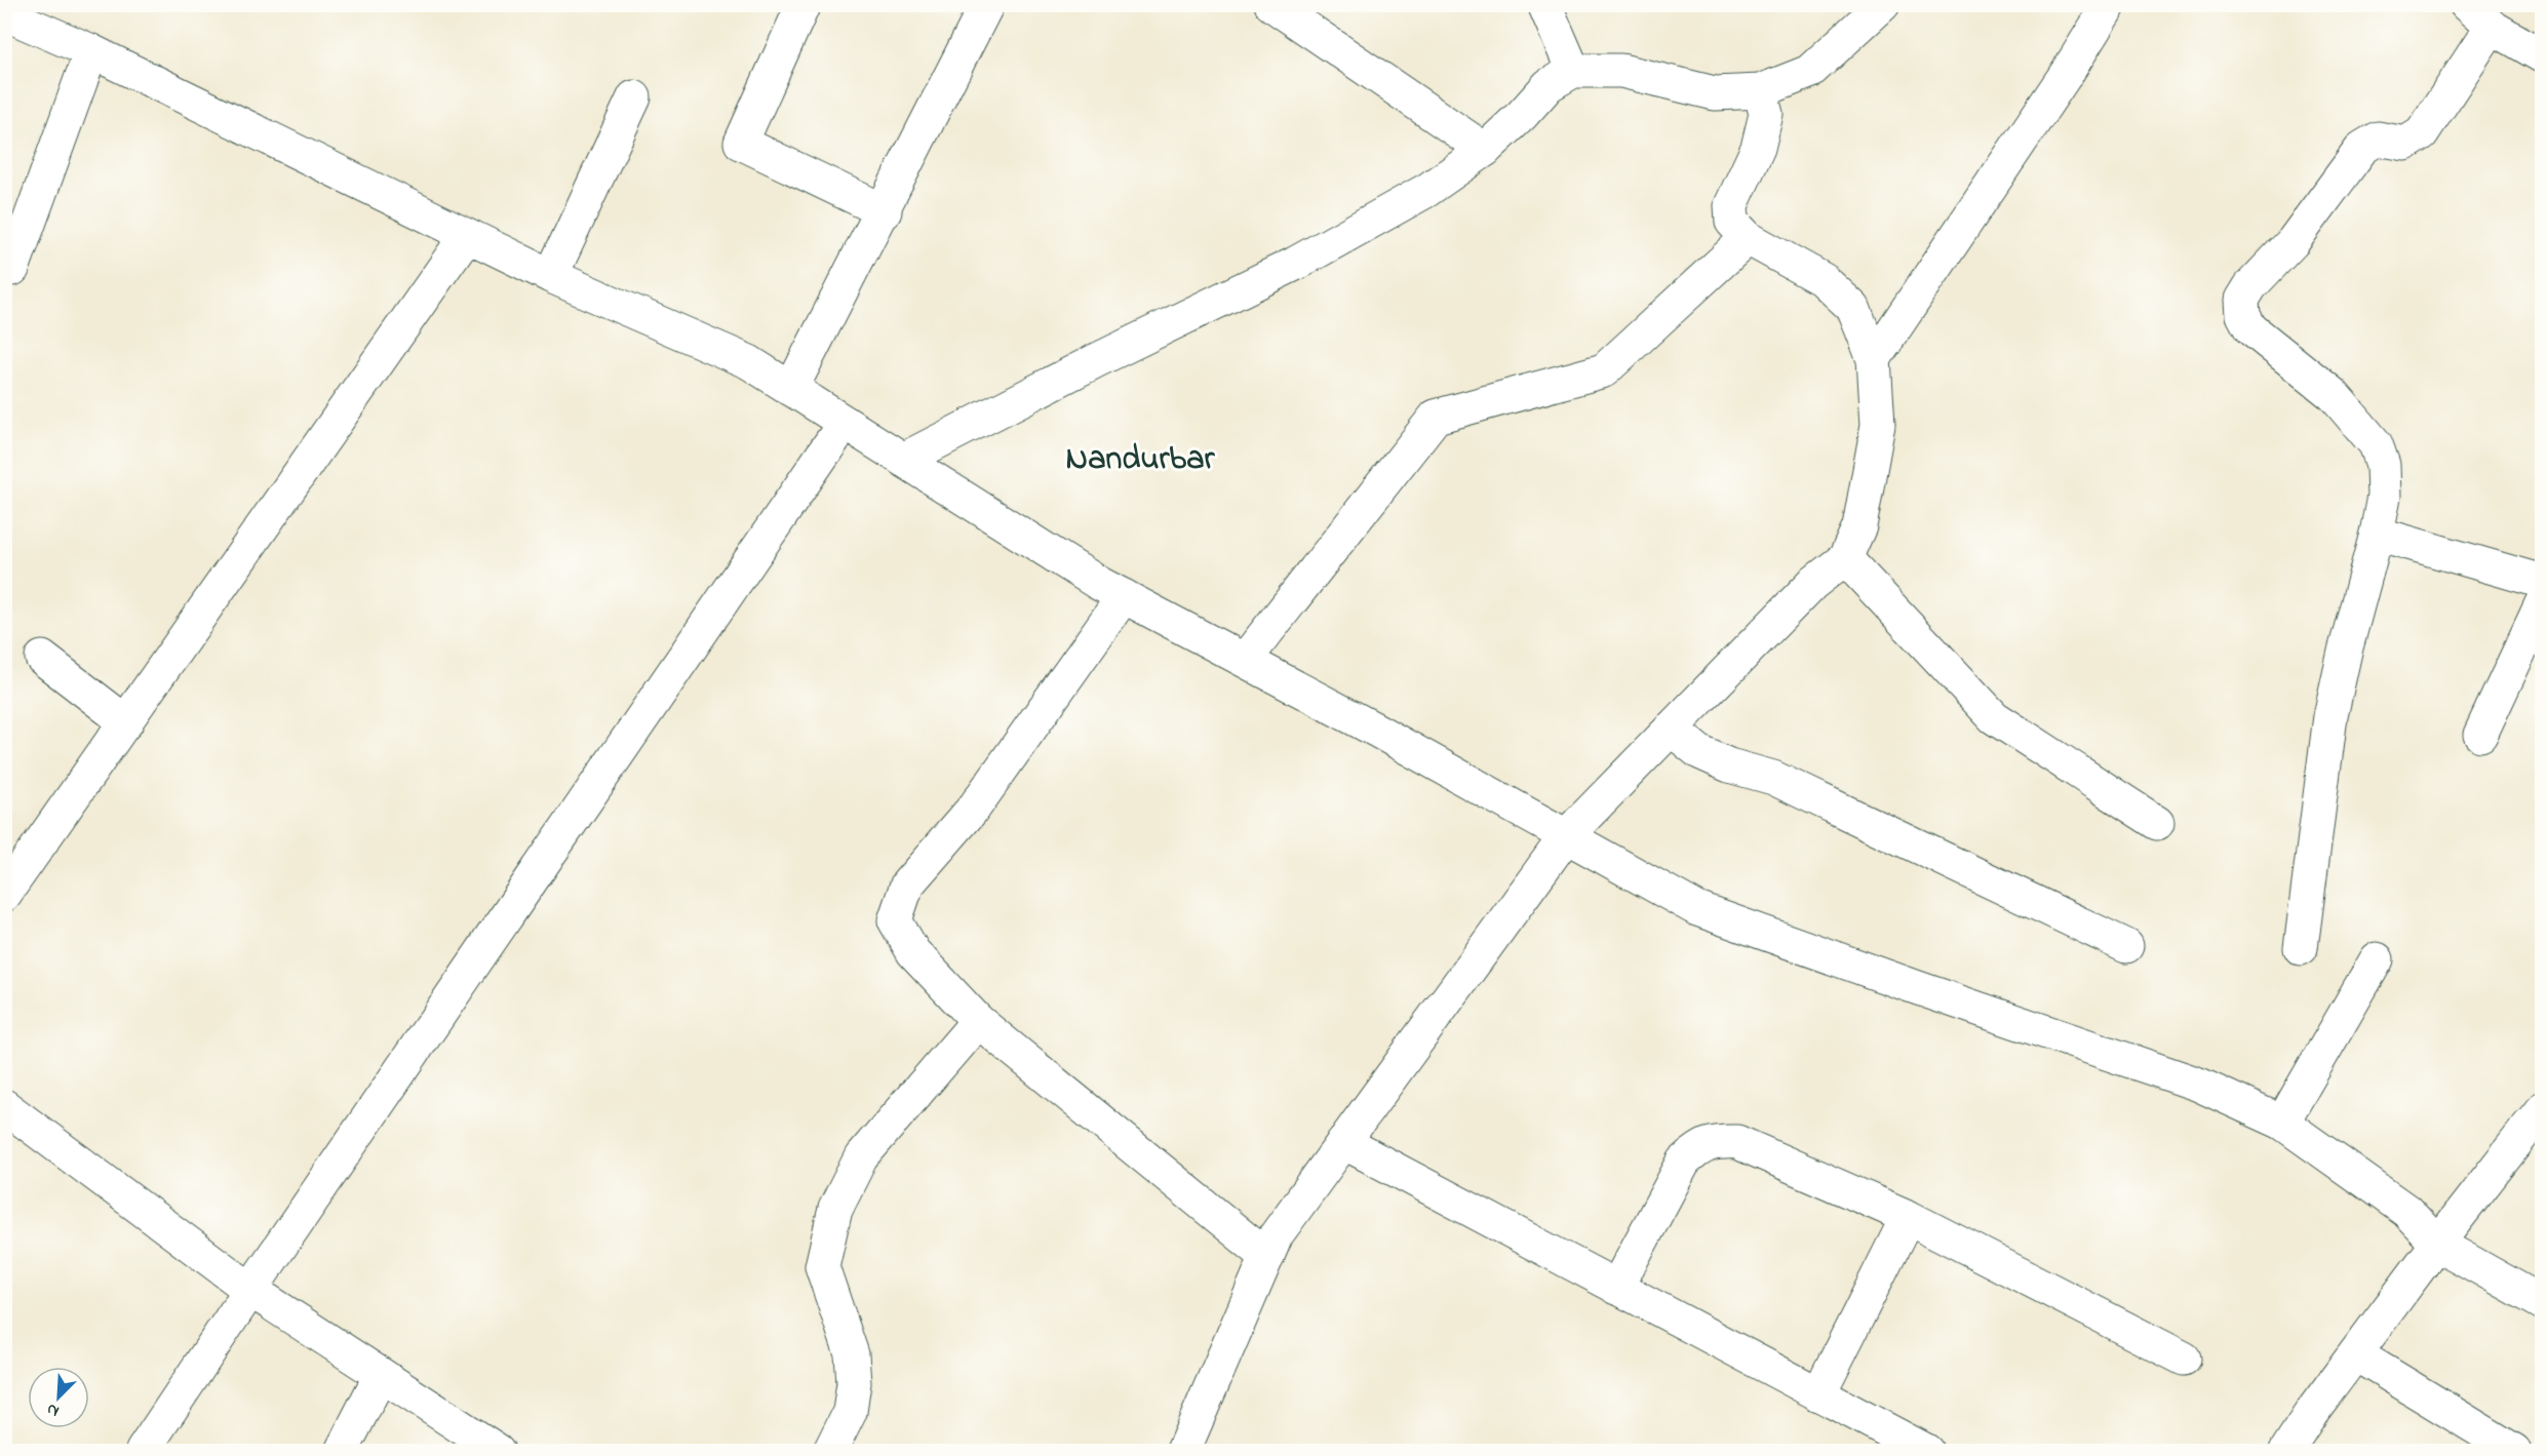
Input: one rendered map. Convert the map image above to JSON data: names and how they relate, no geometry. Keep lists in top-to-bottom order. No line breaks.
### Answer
{"districts":["Nandurbar"],"north":"bottom left"}
